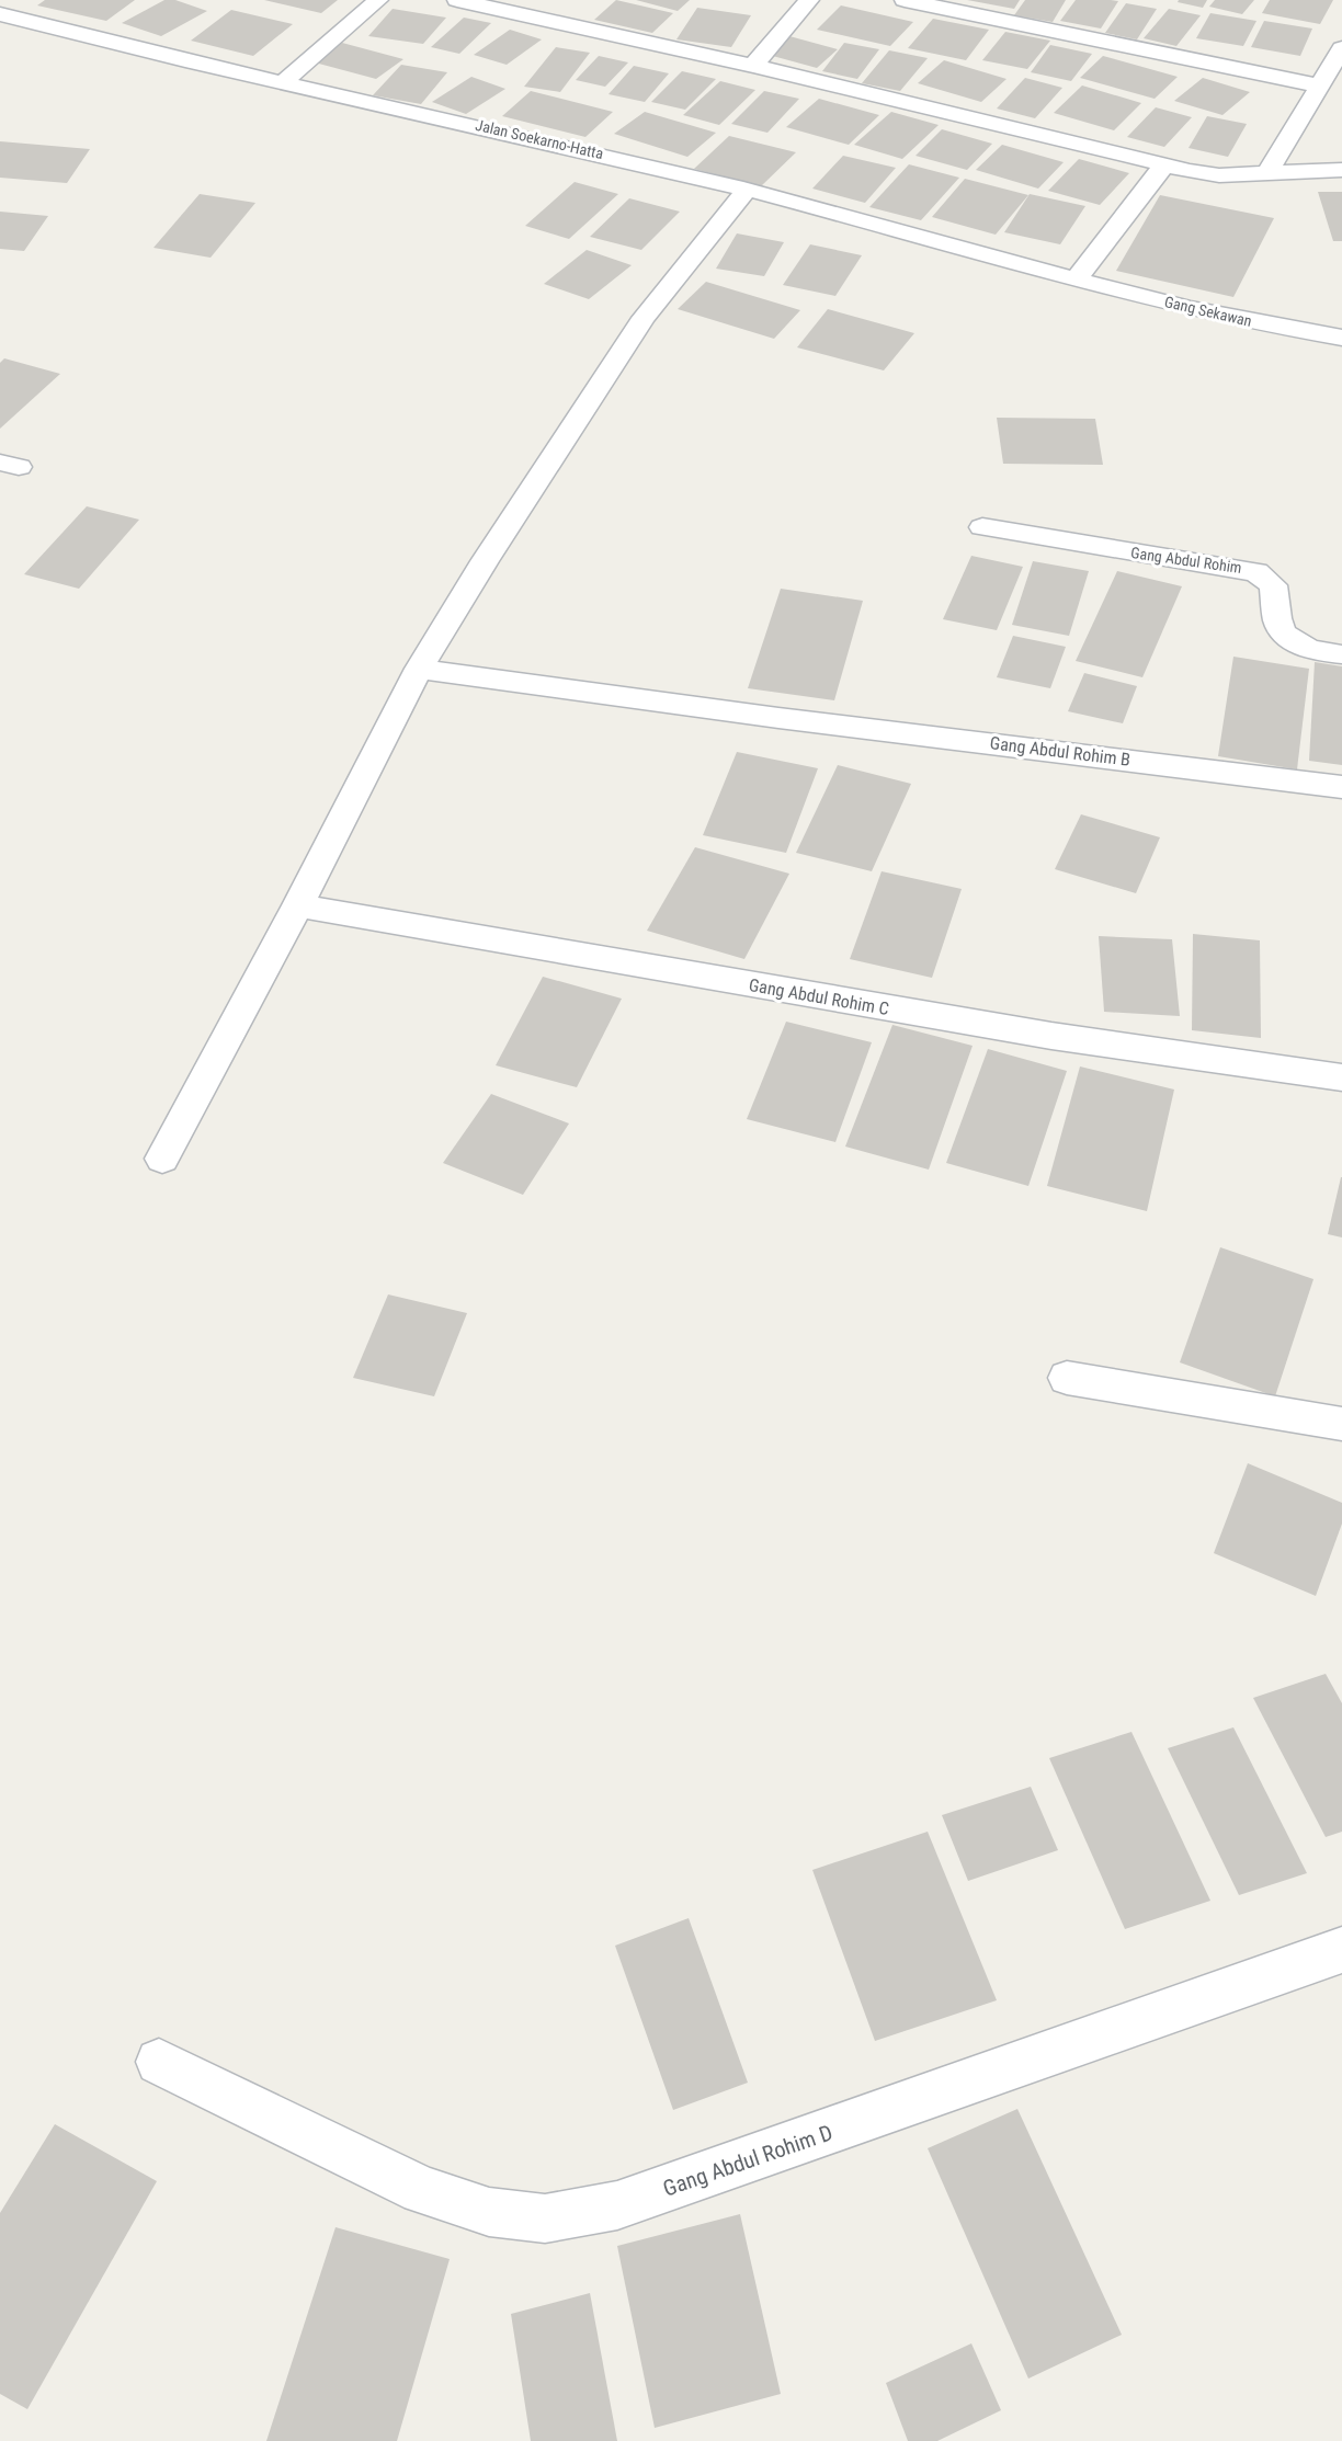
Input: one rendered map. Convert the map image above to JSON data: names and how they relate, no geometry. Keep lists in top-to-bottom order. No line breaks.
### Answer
{"streets":{"street":["Jalan Soekarno-Hatta","Gang Sekawan","Gang Abdul Rohim","Gang Abdul Rohim B","Gang Abdul Rohim C","Gang Abdul Rohim D"]},"crossings":[["Jalan Soekarno-Hatta","Gang Sekawan"]]}
